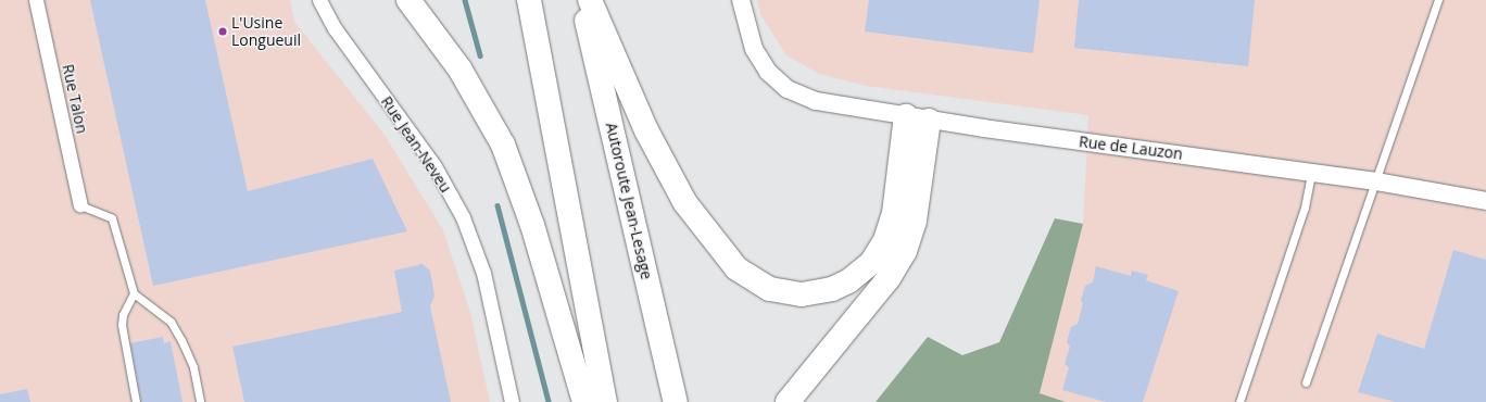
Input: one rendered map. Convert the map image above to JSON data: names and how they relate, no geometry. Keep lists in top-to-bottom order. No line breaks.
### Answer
{"streets":{"highway":["Autoroute Jean-Lesage"],"street":["Rue Talon","Rue Jean-Neveu","Rue de Lauzon"]},"places":["L'Usine Longueuil"]}
